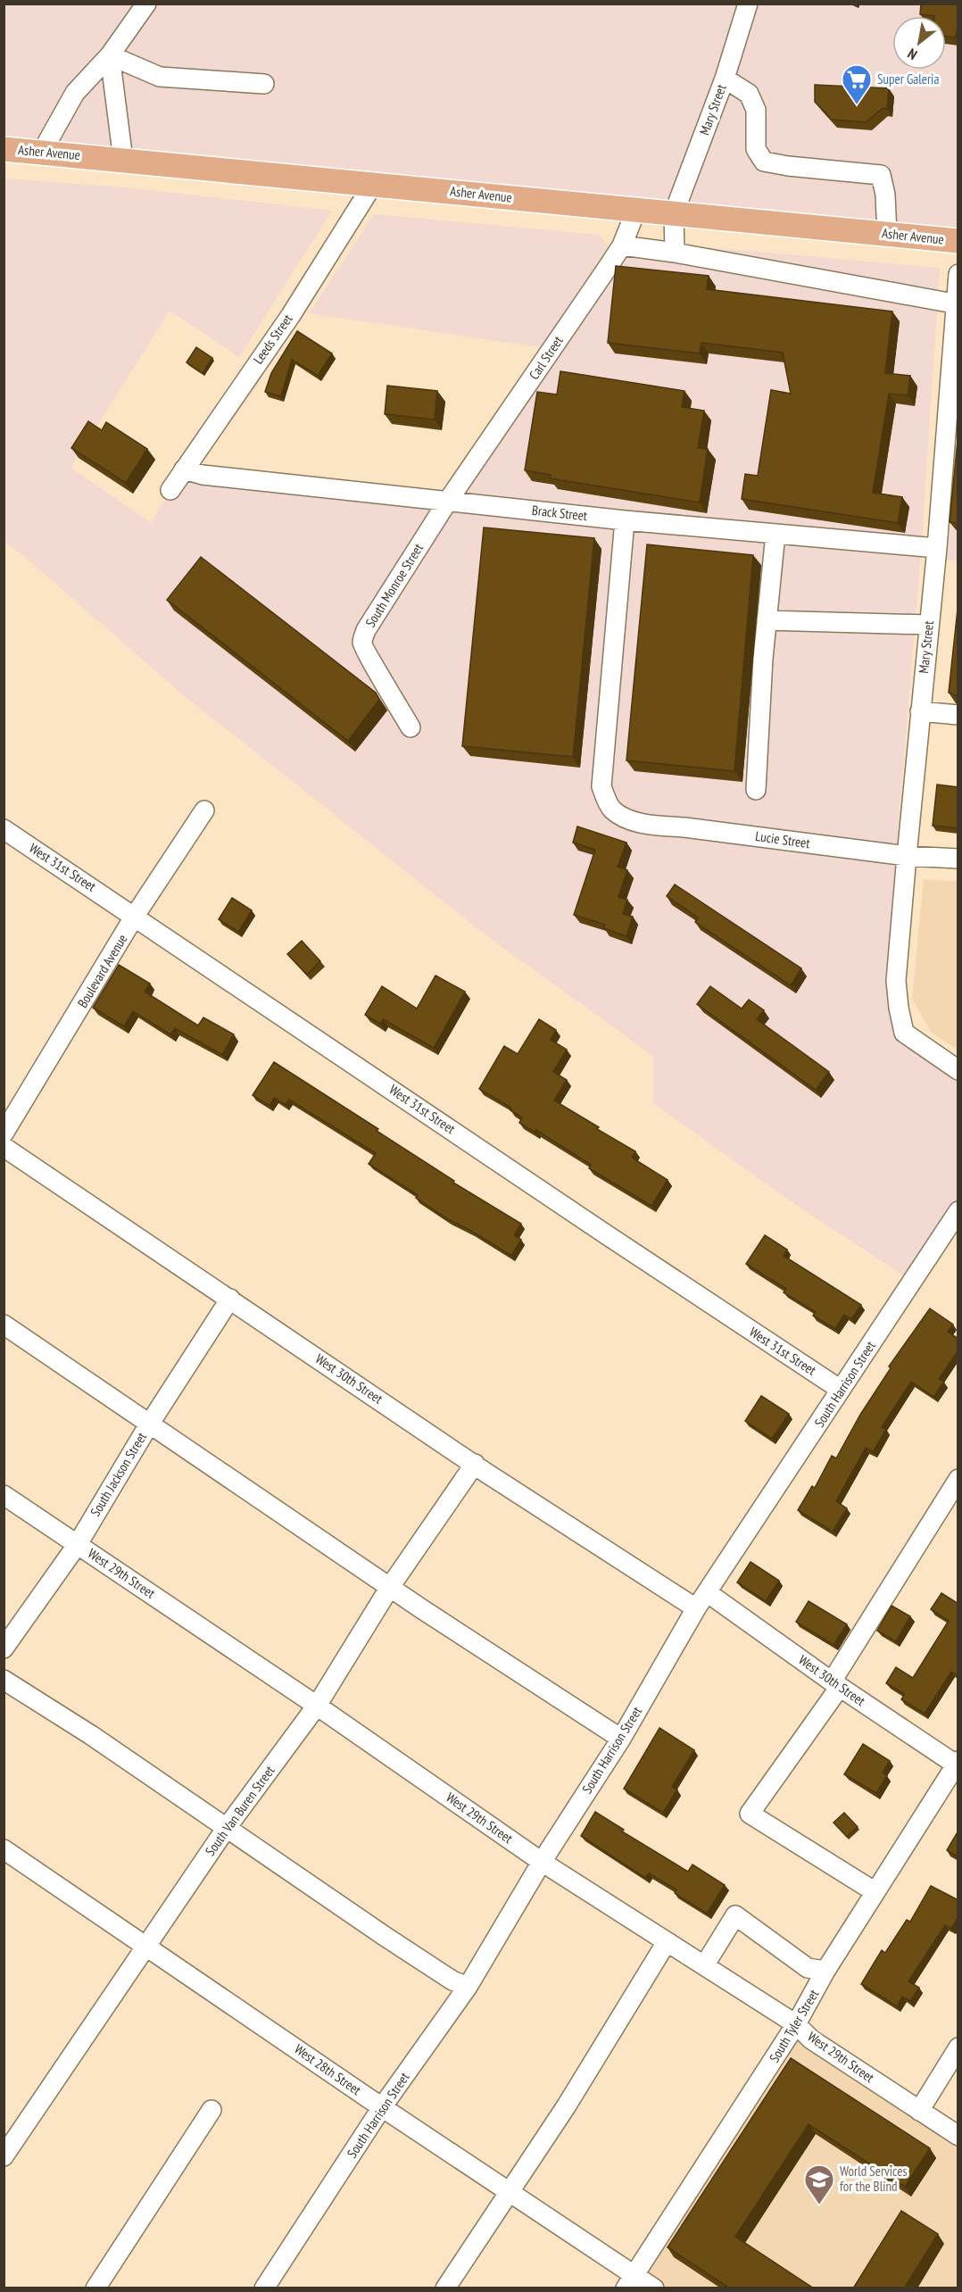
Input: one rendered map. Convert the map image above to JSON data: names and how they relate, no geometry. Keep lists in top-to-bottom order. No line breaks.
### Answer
{"streets":{"main road":["Asher Avenue"],"street":["Mary Street","Leeds Street","Carl Street","Brack Street","South Monroe Street","Lucie Street","West 31st Street","Boulevard Avenue","West 30th Street","South Harrison Street","South Jackson Street","West 29th Street","South Van Buren Street","South Tyler Street","West 28th Street"]},"crossings":[["Mary Street","Asher Avenue"],["Mary Street","Brack Street"],["Mary Street","Lucie Street"],["Asher Avenue","Leeds Street"],["Asher Avenue","Carl Street"],["Leeds Street","Brack Street"],["Carl Street","Brack Street"],["Carl Street","South Monroe Street"],["Brack Street","South Monroe Street"],["Brack Street","Lucie Street"],["West 31st Street","Boulevard Avenue"],["West 31st Street","South Harrison Street"],["West 30th Street","South Harrison Street"],["West 30th Street","South Jackson Street"],["West 30th Street","South Van Buren Street"],["West 30th Street","South Tyler Street"],["South Harrison Street","West 29th Street"],["South Harrison Street","West 28th Street"],["South Jackson Street","West 29th Street"],["West 29th Street","South Van Buren Street"],["West 29th Street","South Tyler Street"],["South Van Buren Street","West 28th Street"],["South Tyler Street","West 28th Street"]],"places":{"supermarket":["Super Galeria"],"school or university":["World Services for the Blind"]},"north":"bottom left"}
